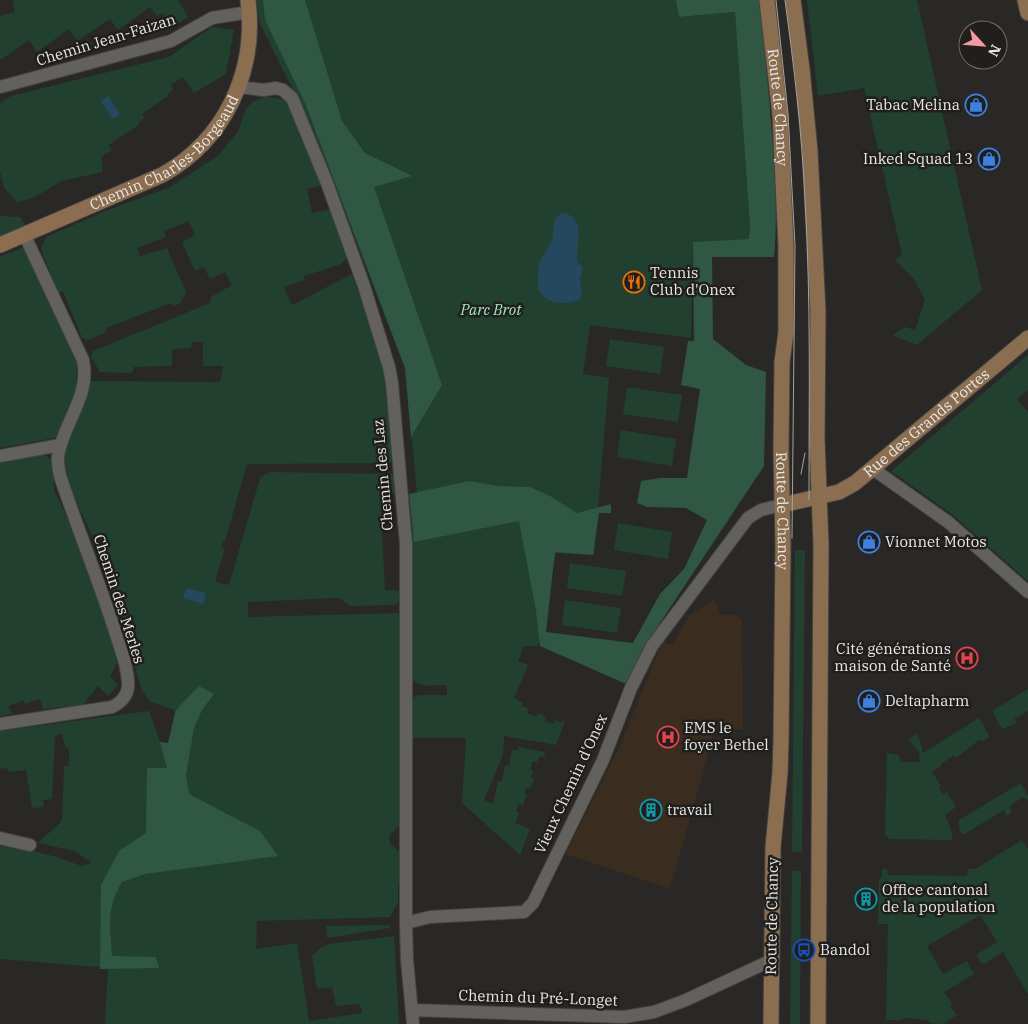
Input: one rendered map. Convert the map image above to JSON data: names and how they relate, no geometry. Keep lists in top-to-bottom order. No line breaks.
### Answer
{"streets":{"main road":["Route de Chancy","Chemin Charles-Borgeaud","Rue des Grands Portes"],"street":["Chemin Jean-Faizan","Chemin des Laz","Chemin des Merles","Vieux Chemin d'Onex","Chemin du Pré-Longet"]},"crossings":[["Chemin Jean-Faizan","Chemin Charles-Borgeaud"],["Route de Chancy","Rue des Grands Portes"],["Route de Chancy","Vieux Chemin d'Onex"],["Route de Chancy","Chemin du Pré-Longet"],["Chemin Charles-Borgeaud","Chemin des Laz"],["Chemin Charles-Borgeaud","Chemin des Merles"],["Rue des Grands Portes","Vieux Chemin d'Onex"],["Chemin des Laz","Vieux Chemin d'Onex"]],"parks":["Parc Brot"],"places":{"shop":["Tabac Melina","Inked Squad 13","Vionnet Motos","Deltapharm"],"restaurant":["Tennis Club d'Onex"],"hospital":["Cité générations maison de Santé","EMS le foyer Bethel"],"building":["travail","Office cantonal de la population"],"bus stop":["Bandol"]},"north":"bottom right"}
